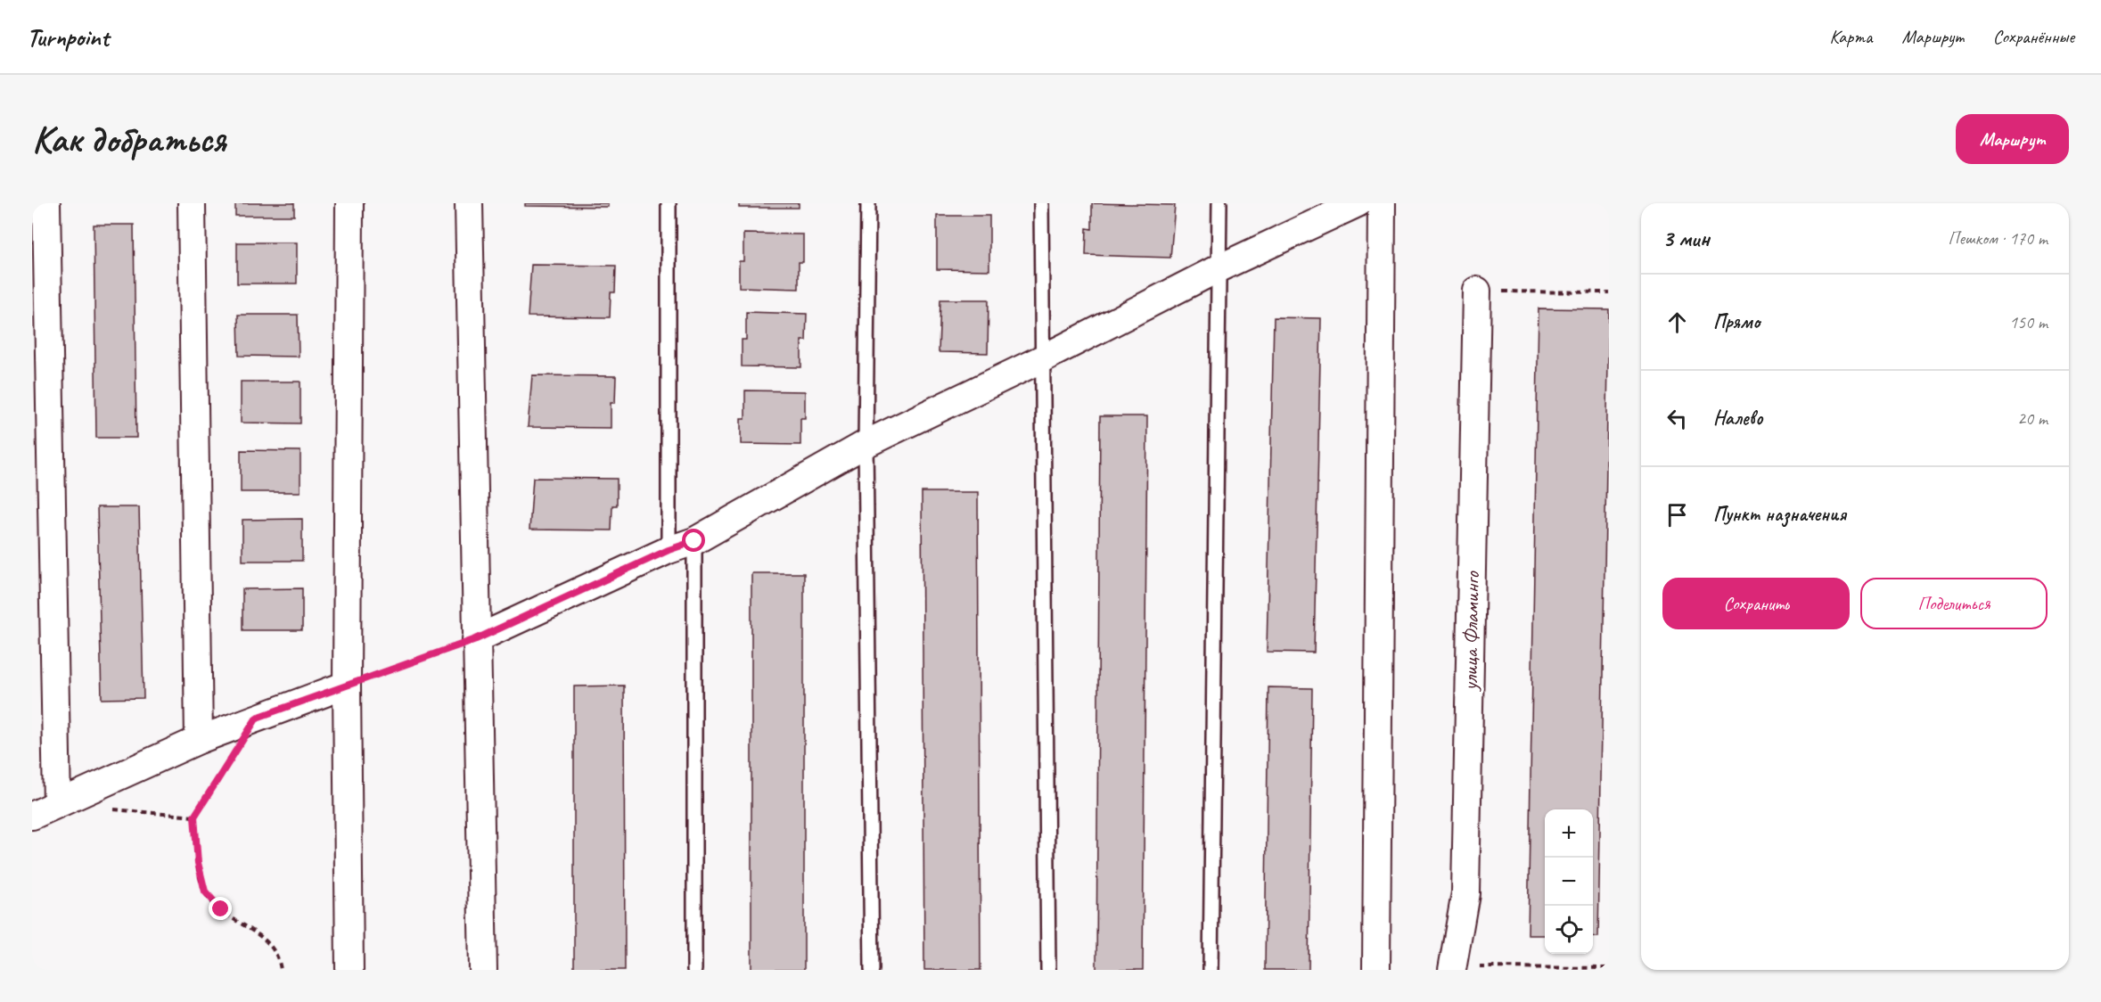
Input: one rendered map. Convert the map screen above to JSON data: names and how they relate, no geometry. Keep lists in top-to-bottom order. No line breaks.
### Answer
{"streets":{"street":["улица Фламинго"]},"page":{"header":"Turnpoint","nav":["Карта","Маршрут","Сохранённые"],"buttons":["Маршрут",["Сохранить","Поделиться"]],"title":"Как добраться","heading":["3 мин","Пешком · 170 m"],"list":[["Прямо","150 m"],["Налево","20 m"],"Пункт назначения"],"map_buttons":["+","−"]}}
